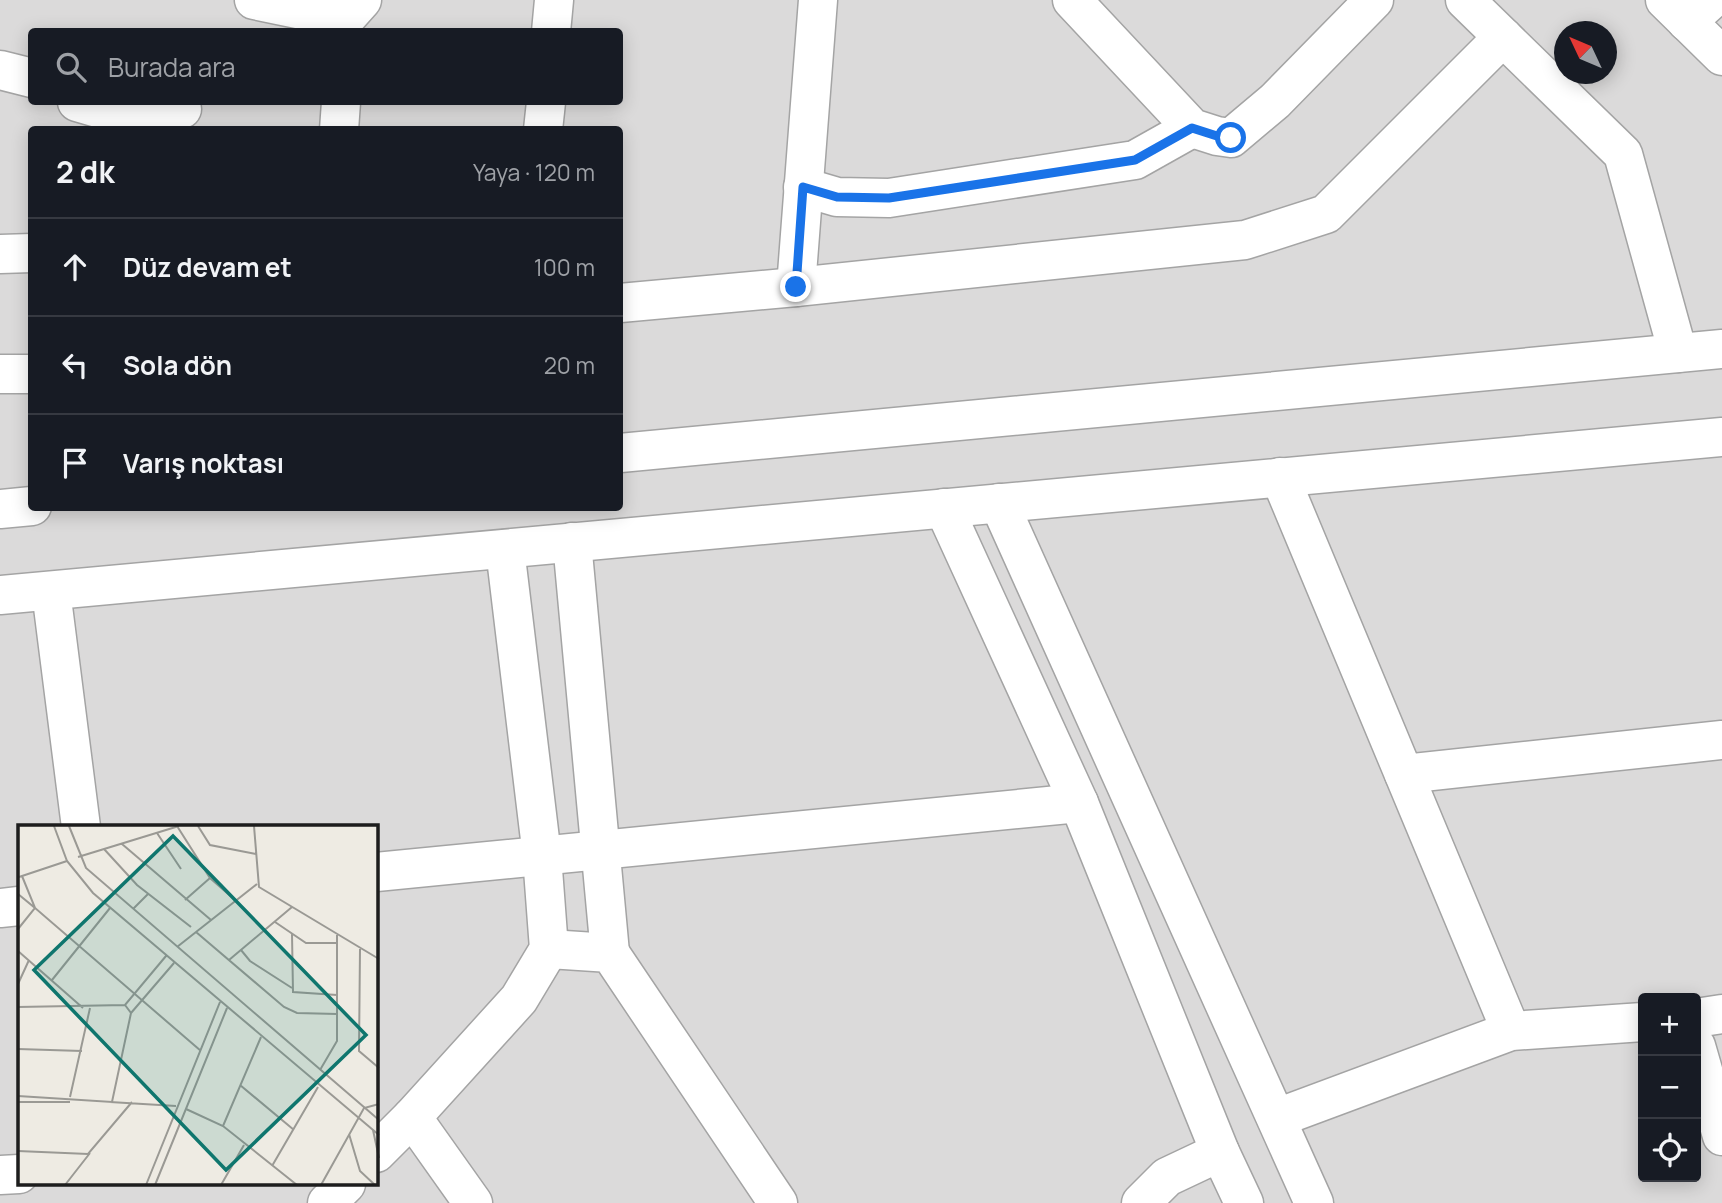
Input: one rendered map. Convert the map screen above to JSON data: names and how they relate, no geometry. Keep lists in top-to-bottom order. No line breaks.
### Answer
{"north":"top left","page":{"search":"Burada ara","heading":["2 dk","Yaya · 120 m"],"list":[["Düz devam et","100 m"],["Sola dön","20 m"],"Varış noktası"],"map_buttons":["+","−"]}}
